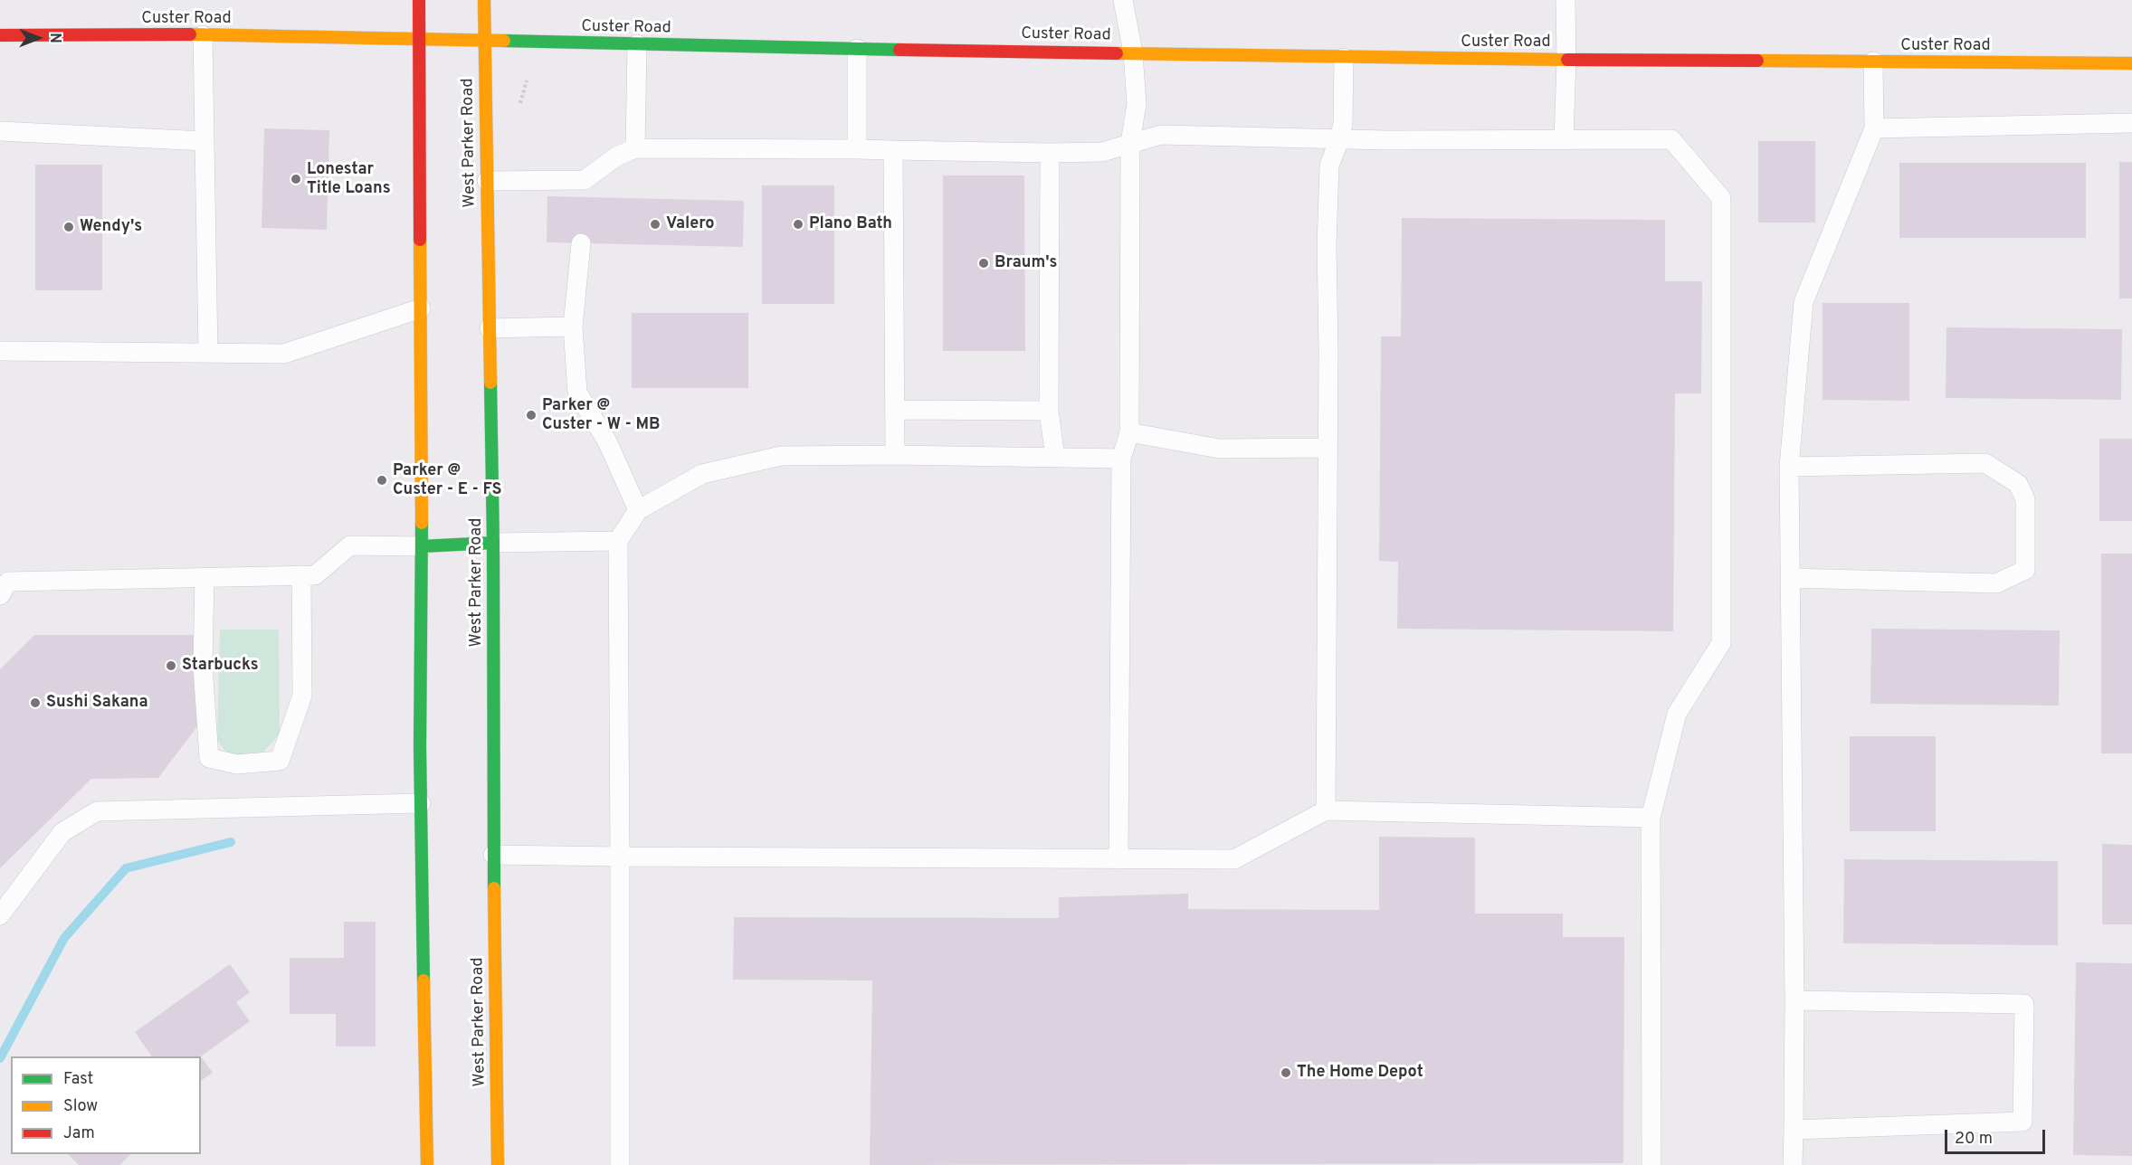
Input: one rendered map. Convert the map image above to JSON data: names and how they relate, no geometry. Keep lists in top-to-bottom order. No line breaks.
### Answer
{"streets":{"main road":["Custer Road","West Parker Road"]},"crossings":[["Custer Road","West Parker Road"]],"places":["Lonestar Title Loans","Valero","Plano Bath","Wendy's","Braum's","Parker @ Custer - W - MB","Parker @ Custer - E - FS","Starbucks","Sushi Sakana","The Home Depot"],"legend":["Fast","Slow","Jam"],"scale_bar":"20 m","north":"right"}
